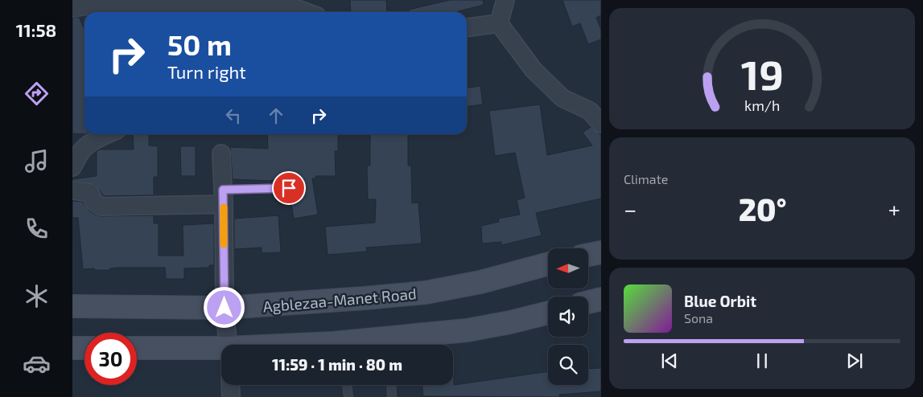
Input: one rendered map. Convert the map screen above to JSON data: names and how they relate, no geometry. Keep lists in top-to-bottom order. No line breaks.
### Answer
{"streets":{"main road":["Agblezaa-Manet Road"]},"north":"left","page":{"tabs":"11:58","turn":["50 m","Turn right"],"tile":"Climate","heat":["−","20°","+"],"song":["Blue Orbit","Sona"],"limit":"30","trip":"11:59 · 1 min · 80 m","gauge":["19","km/h"]}}
